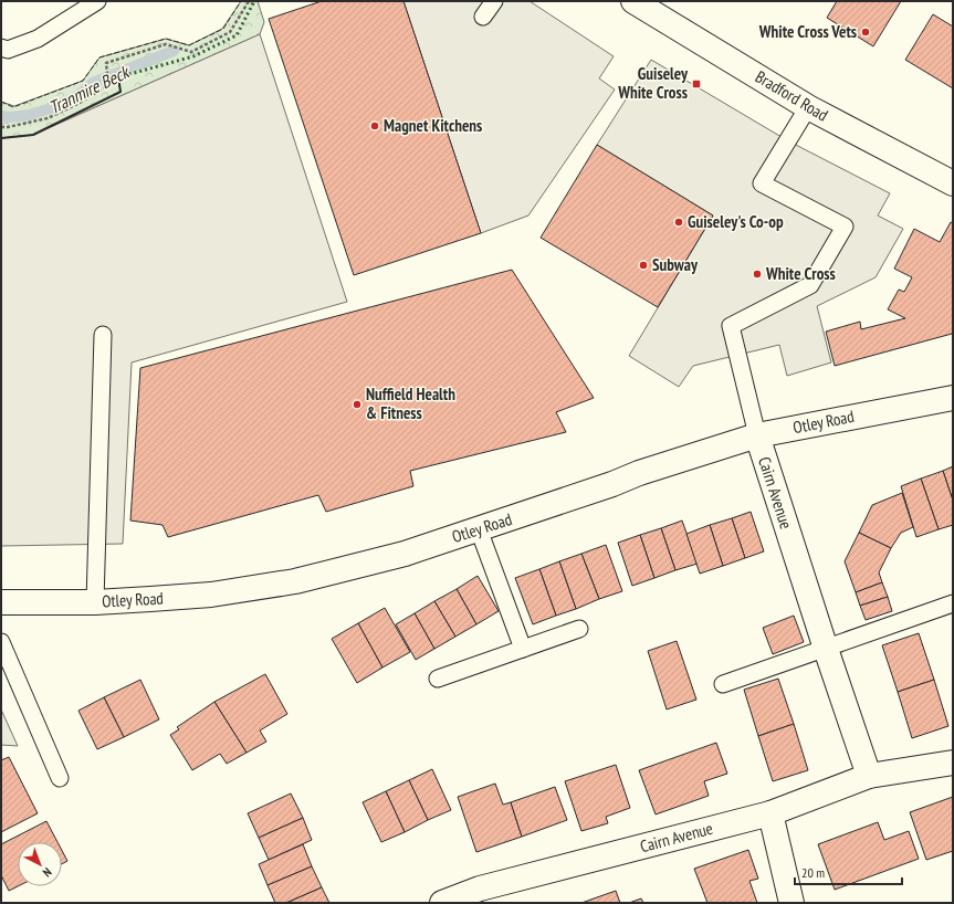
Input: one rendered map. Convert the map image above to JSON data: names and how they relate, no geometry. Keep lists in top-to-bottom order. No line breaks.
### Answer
{"streets":{"main road":["Bradford Road","Otley Road","Cairn Avenue"]},"crossings":[["Otley Road","Cairn Avenue"]],"water":["Tranmire Beck"],"places":{"other":["White Cross Vets","Magnet Kitchens","Guiseley's Co-op","Subway","White Cross","Nuffield Health & Fitness"],"transit":["Guiseley White Cross"]},"scale_bar":"20 m","north":"bottom right"}
